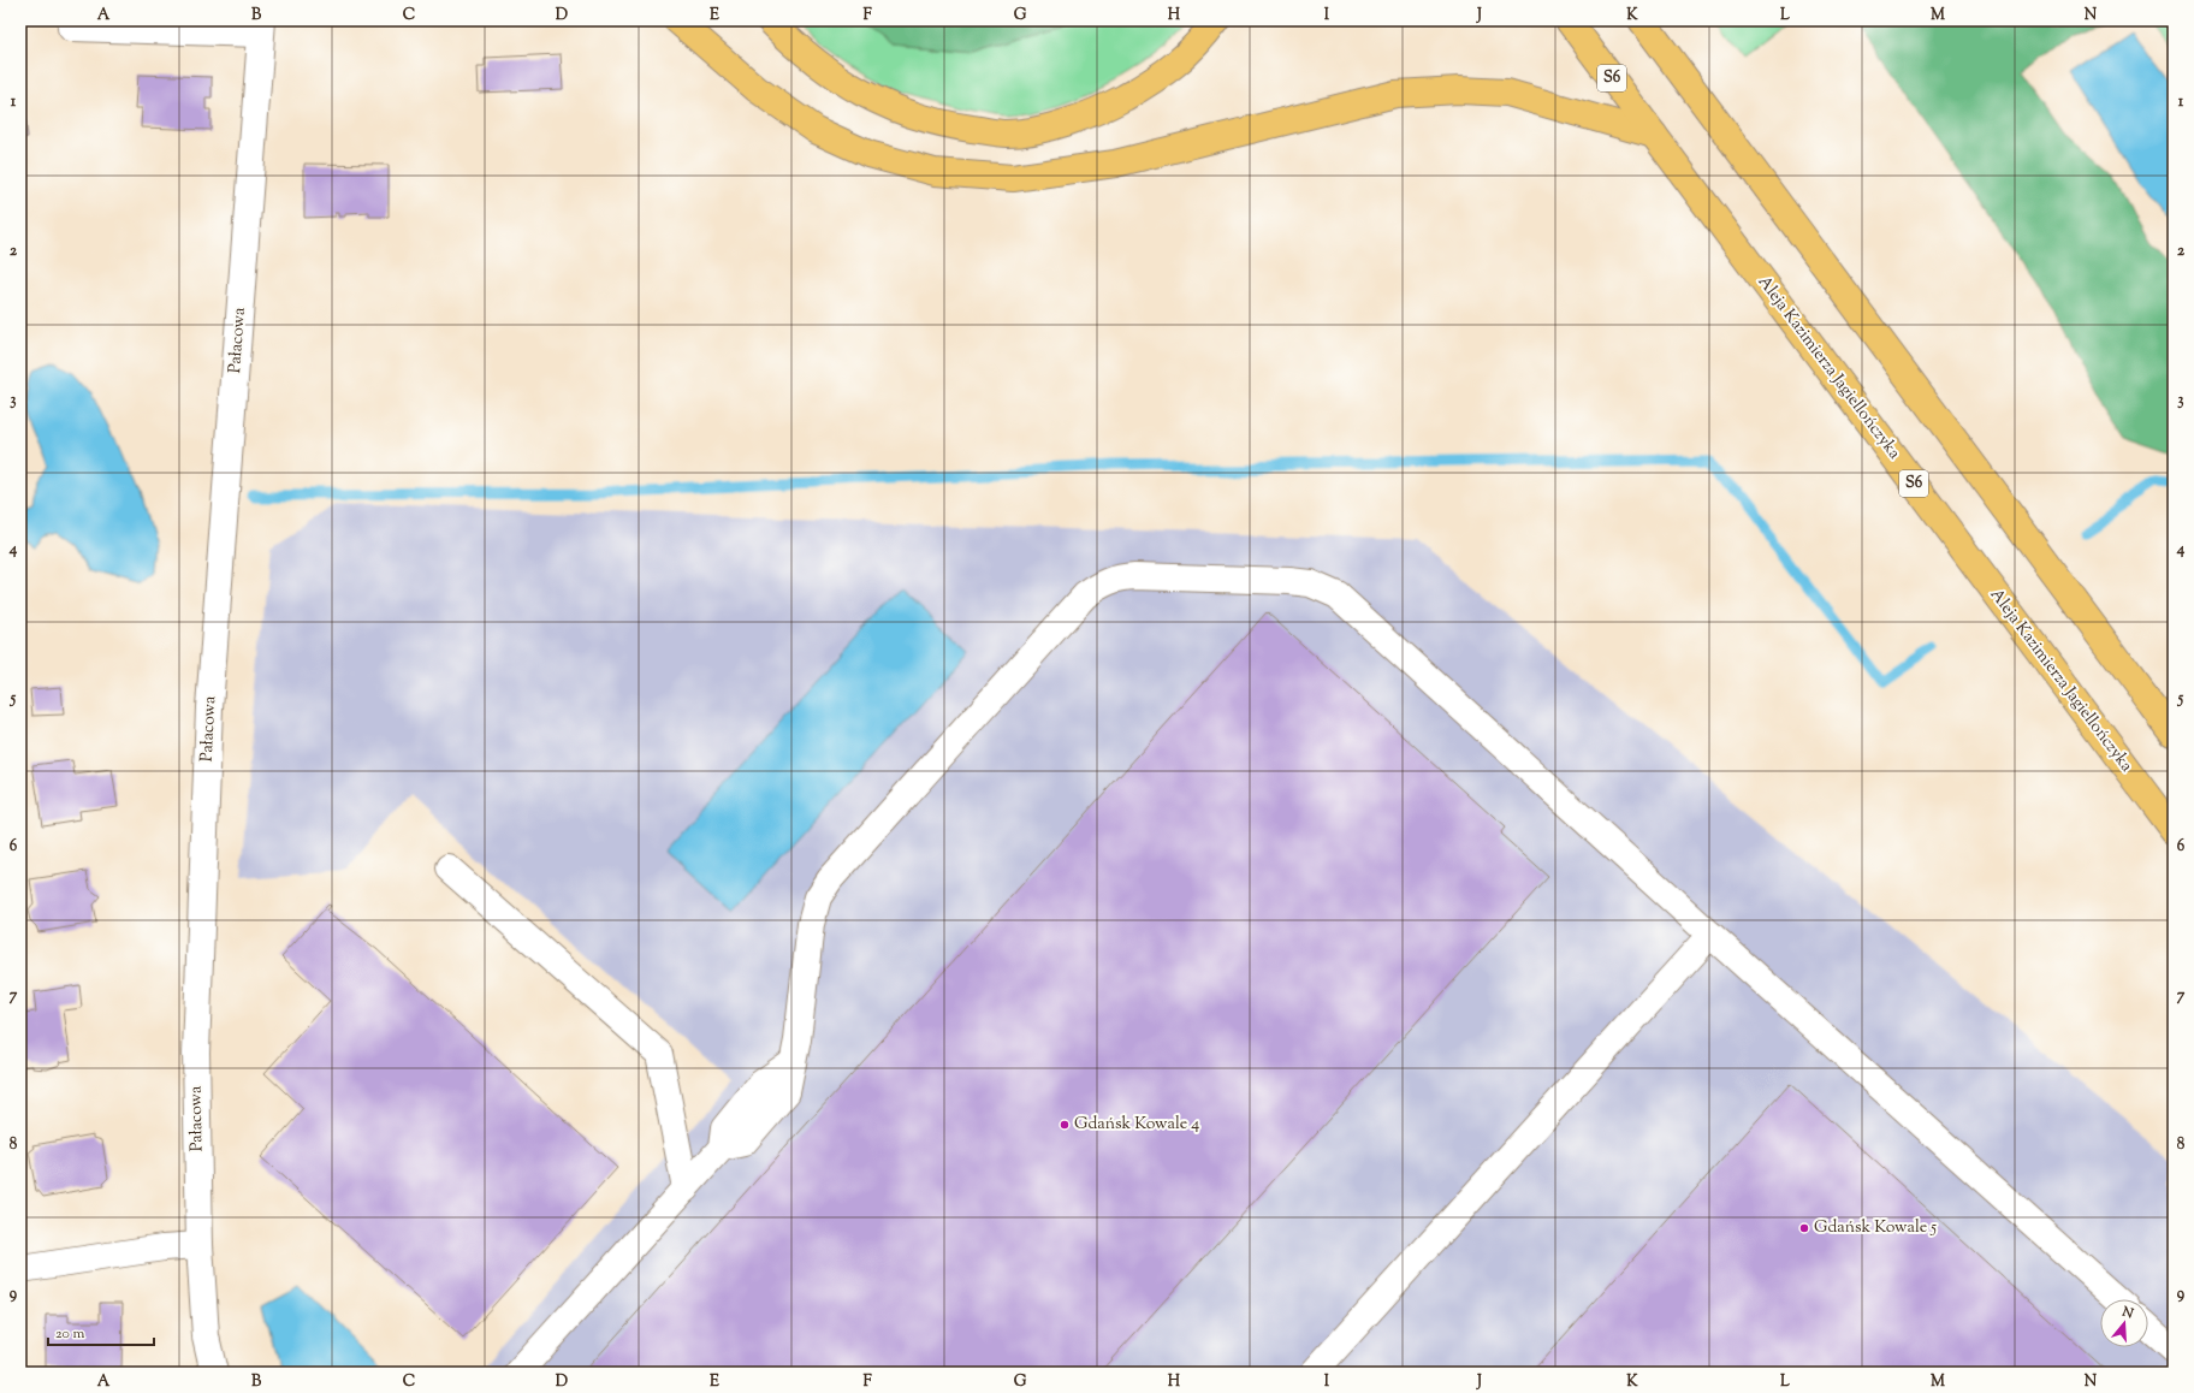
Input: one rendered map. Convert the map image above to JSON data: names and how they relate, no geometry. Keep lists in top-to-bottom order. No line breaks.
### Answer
{"streets":{"highway":["S6","Aleja Kazimierza Jagiellończyka"],"street":["Pałacowa"]},"places":["Gdańsk Kowale 4","Gdańsk Kowale 5"],"scale_bar":"20 m","north":"top","grid":{"columns":["A","B","C","D","E","F","G","H","I","J","K","L","M","N"],"rows":["1","2","3","4","5","6","7","8","9"]}}
